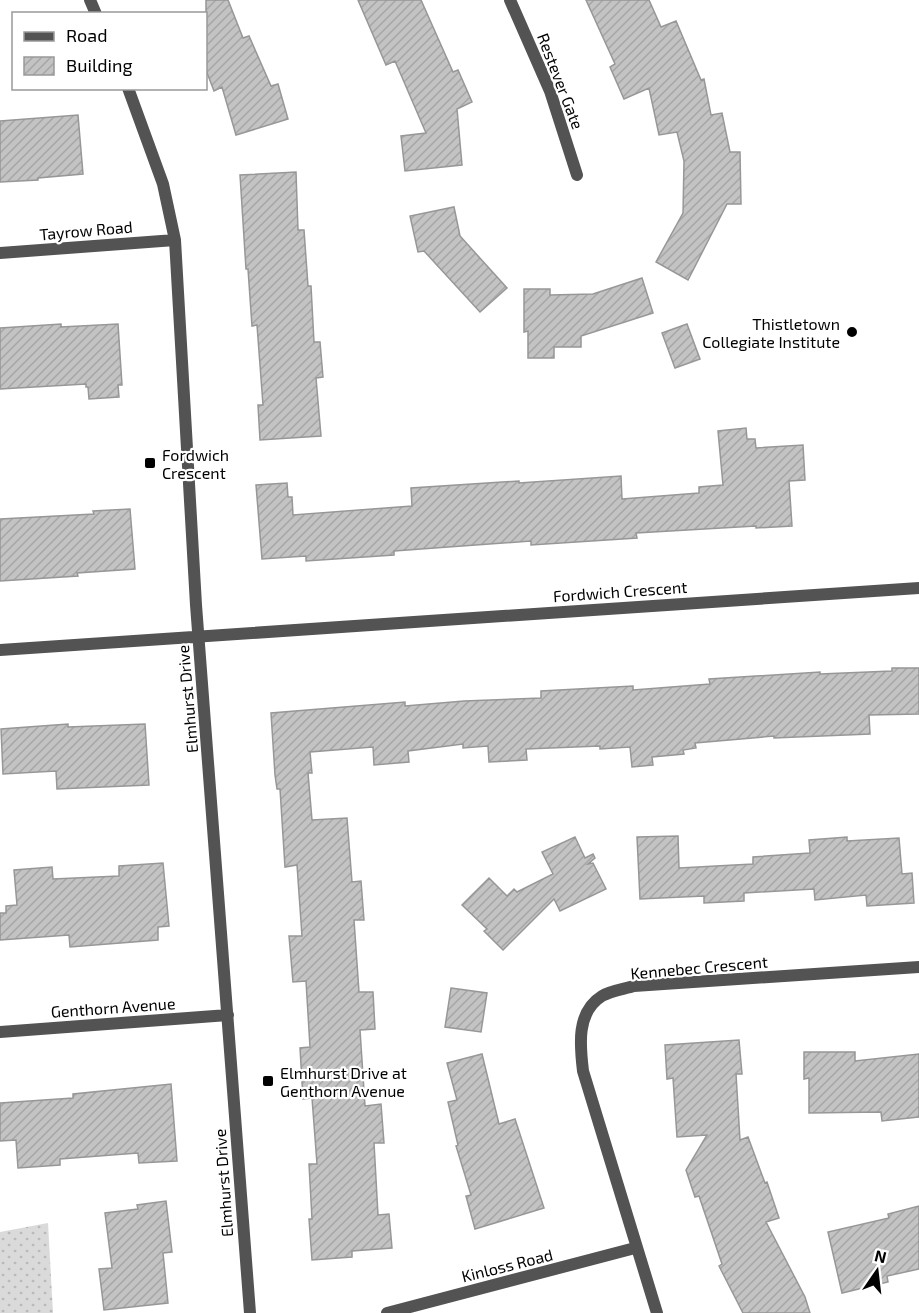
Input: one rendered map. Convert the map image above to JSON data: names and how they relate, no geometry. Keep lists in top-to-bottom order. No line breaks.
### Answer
{"streets":{"street":["Restever Gate","Tayrow Road","Fordwich Crescent","Elmhurst Drive","Kennebec Crescent","Genthorn Avenue","Kinloss Road"]},"crossings":[["Tayrow Road","Elmhurst Drive"],["Fordwich Crescent","Elmhurst Drive"],["Elmhurst Drive","Genthorn Avenue"],["Kennebec Crescent","Kinloss Road"]],"places":{"other":["Thistletown Collegiate Institute"],"transit":["Fordwich Crescent","Elmhurst Drive at Genthorn Avenue"]},"legend":["Road","Building"],"north":"top"}
